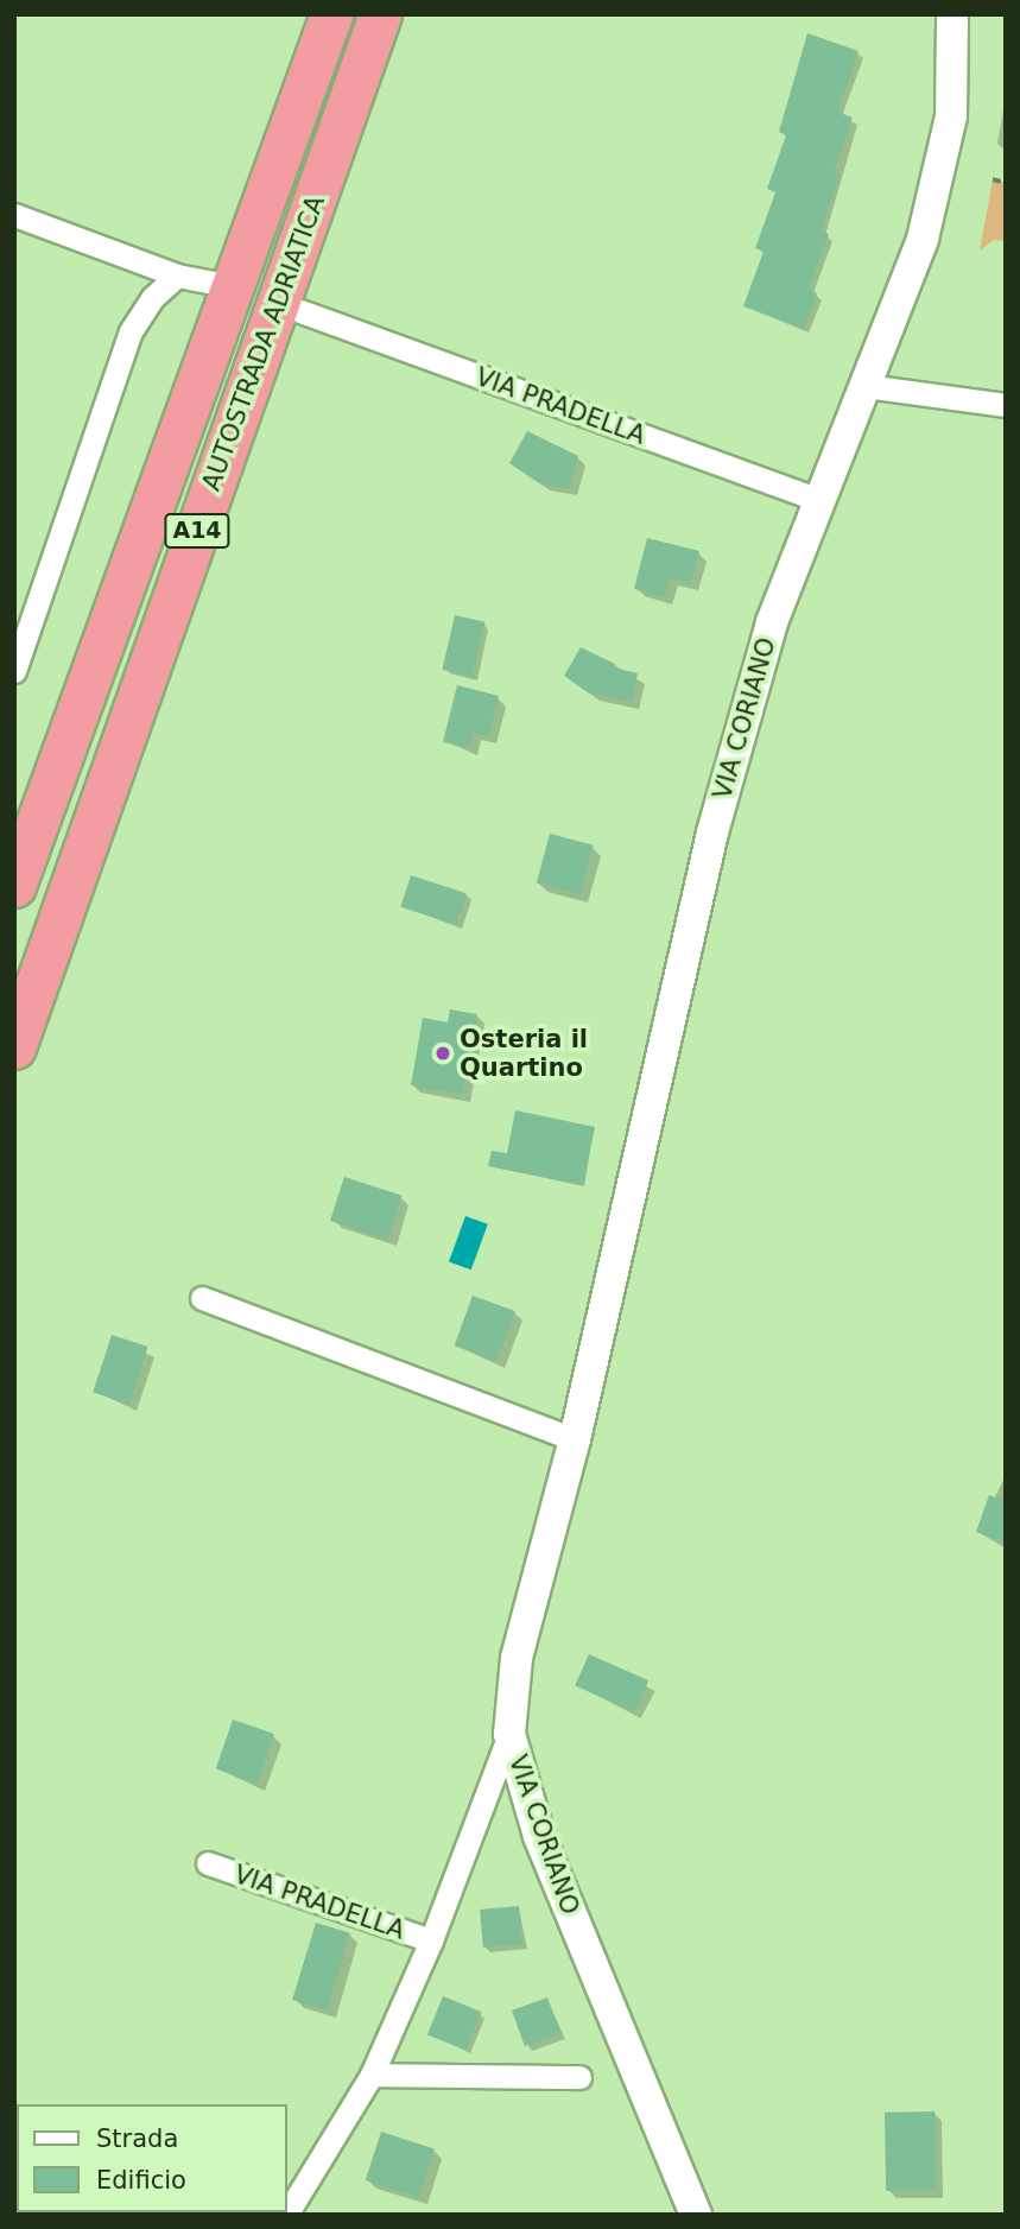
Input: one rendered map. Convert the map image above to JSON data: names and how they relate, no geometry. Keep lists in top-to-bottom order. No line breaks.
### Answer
{"streets":{"highway":["AUTOSTRADA ADRIATICA","A14"],"main road":["VIA CORIANO"],"street":["VIA PRADELLA"]},"crossings":[["VIA PRADELLA","VIA CORIANO"]],"places":["Osteria il Quartino"],"legend":["Strada","Edificio"]}
